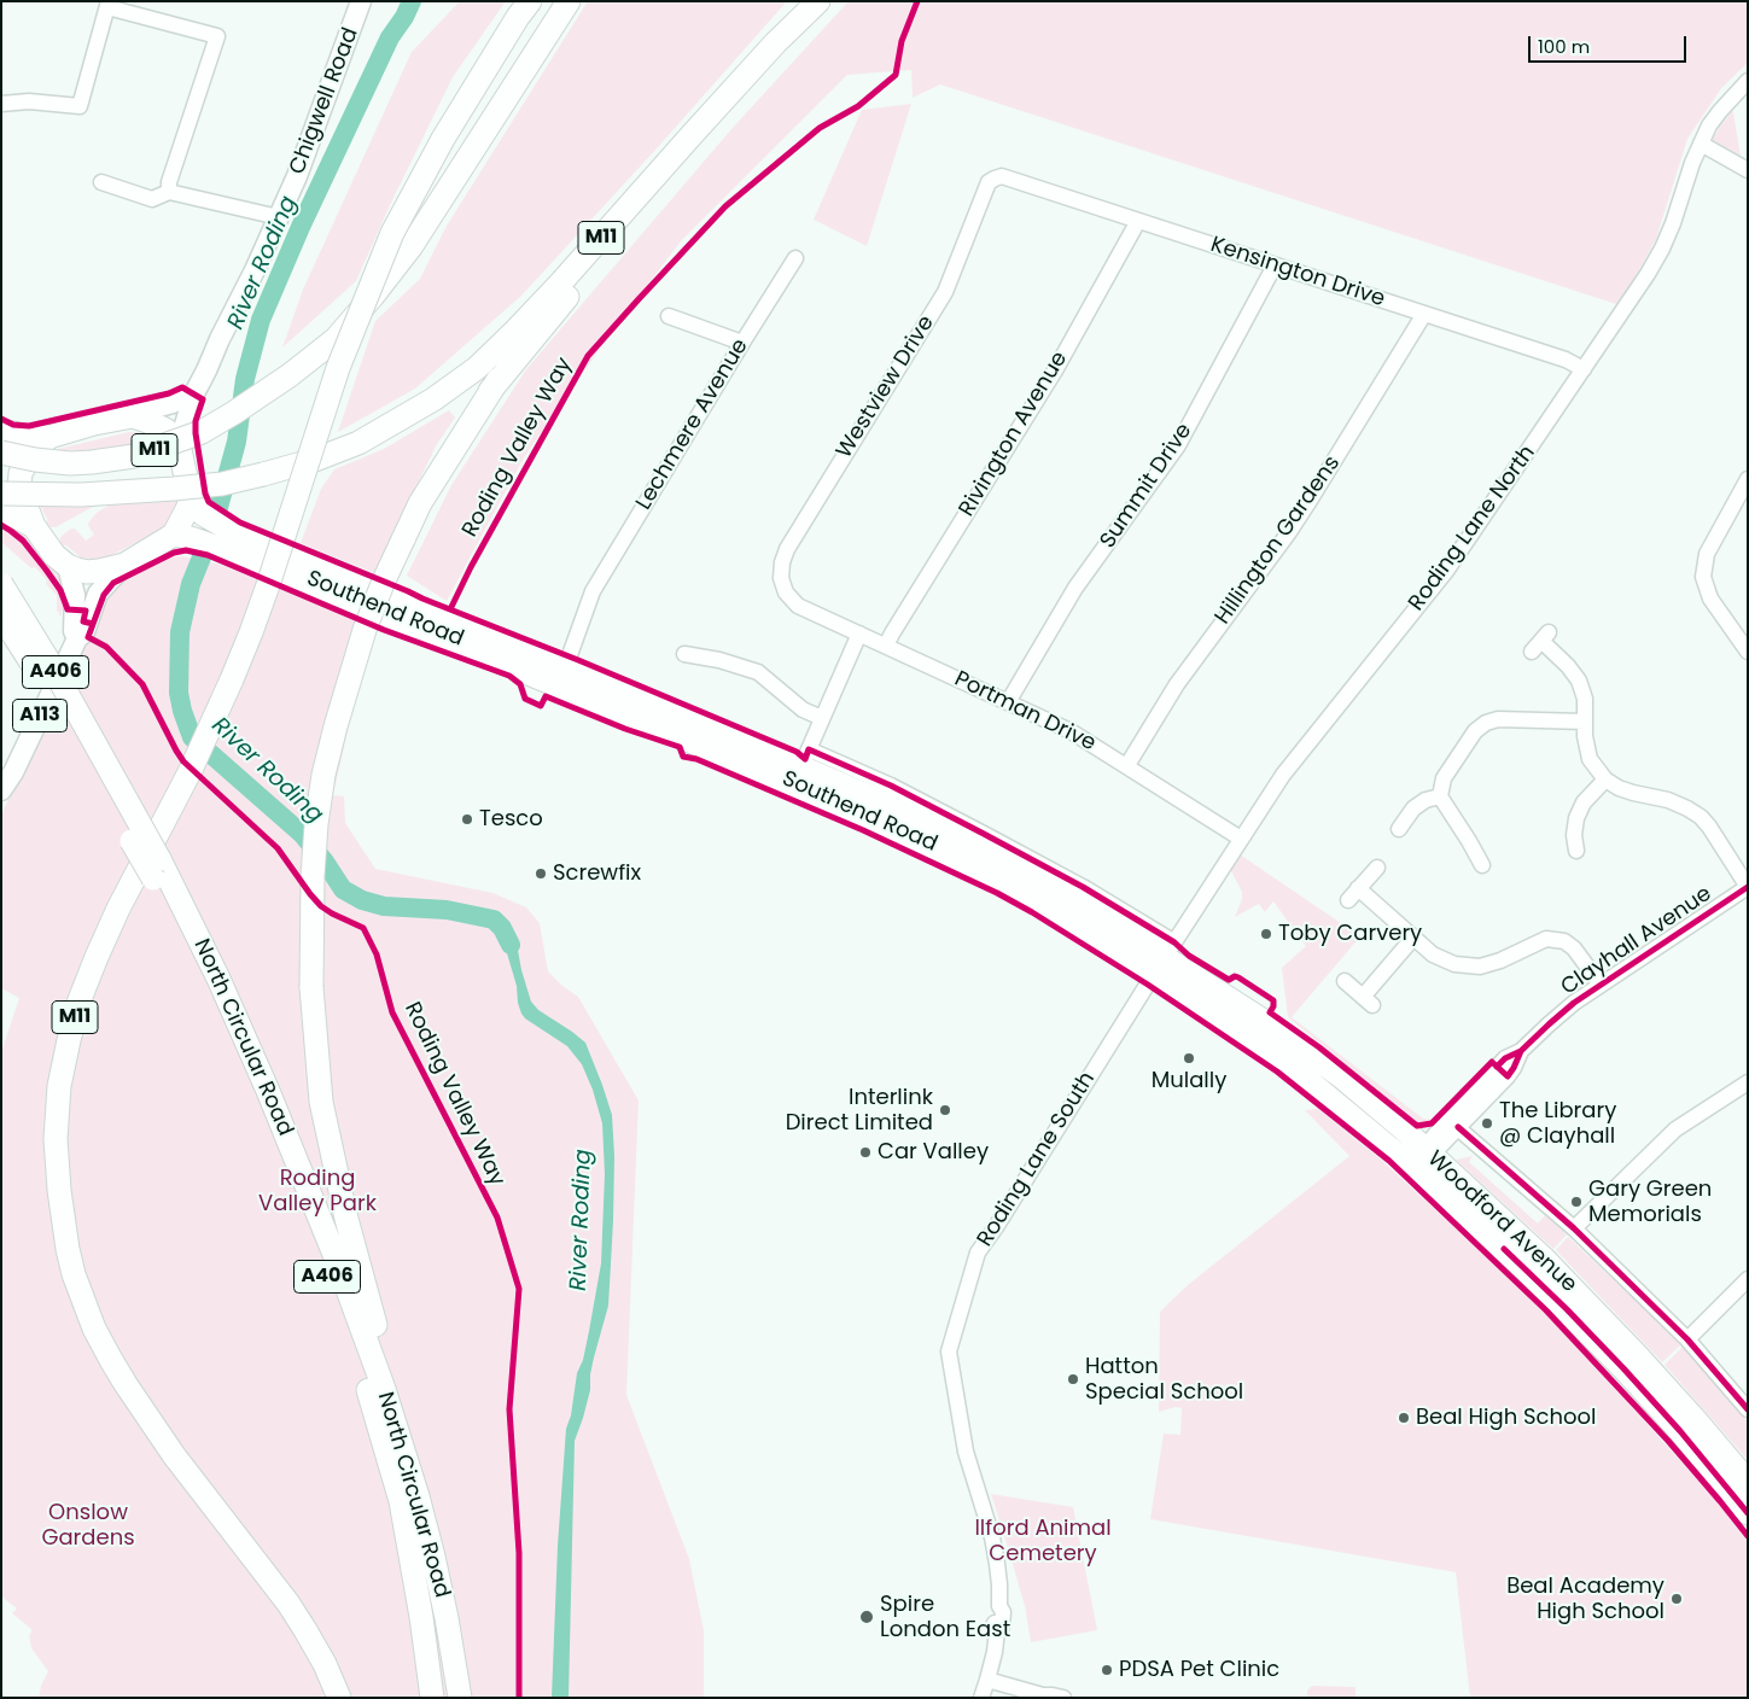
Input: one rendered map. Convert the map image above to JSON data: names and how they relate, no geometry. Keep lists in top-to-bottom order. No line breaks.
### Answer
{"streets":{"highway":["M11","Southend Road","A406","A113","North Circular Road","Woodford Avenue"],"main road":["Chigwell Road"],"street":["Kensington Drive","Westview Drive","Lechmere Avenue","Rivington Avenue","Summit Drive","Roding Lane North","Hillington Gardens","Portman Drive","Clayhall Avenue","Roding Lane South"],"cycle path":["Roding Valley Way"]},"crossings":[["Chigwell Road","Southend Road"],["Chigwell Road","A113"],["M11","North Circular Road"],["Kensington Drive","Westview Drive"],["Kensington Drive","Rivington Avenue"],["Kensington Drive","Summit Drive"],["Kensington Drive","Roding Lane North"],["Kensington Drive","Hillington Gardens"],["Westview Drive","Portman Drive"],["Lechmere Avenue","Southend Road"],["Rivington Avenue","Portman Drive"],["Summit Drive","Portman Drive"],["Roding Lane North","Southend Road"],["Roding Lane North","Portman Drive"],["Roding Lane North","Roding Lane South"],["Roding Lane North","Woodford Avenue"],["Hillington Gardens","Portman Drive"],["Southend Road","A113"],["Southend Road","Roding Lane South"],["Southend Road","Woodford Avenue"],["Clayhall Avenue","Woodford Avenue"],["Roding Lane South","Woodford Avenue"]],"water":["River Roding"],"parks":["Roding Valley Park","Onslow Gardens","Ilford Animal Cemetery"],"places":["Tesco","Screwfix","Toby Carvery","Mulally","Interlink Direct Limited","The Library @ Clayhall","Car Valley","Gary Green Memorials","Hatton Special School","Beal High School","Beal Academy High School","Spire London East","PDSA Pet Clinic"],"scale_bar":"100 m"}
